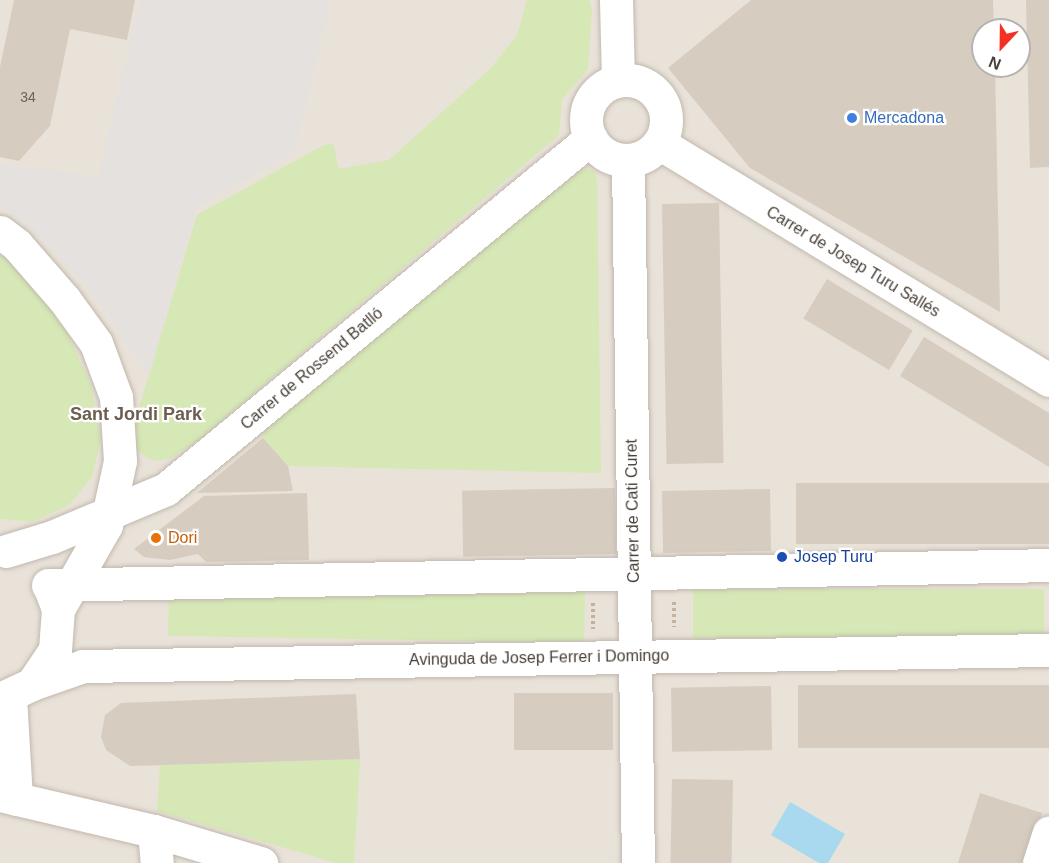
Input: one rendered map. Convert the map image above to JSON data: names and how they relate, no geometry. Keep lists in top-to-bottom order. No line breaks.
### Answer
{"streets":{"street":["Carrer de Josep Turu Sallés","Carrer de Rossend Batlló","Carrer de Cati Curet","Avinguda de Josep Ferrer i Domingo"]},"crossings":[["Carrer de Josep Turu Sallés","Carrer de Rossend Batlló"],["Carrer de Josep Turu Sallés","Carrer de Cati Curet"],["Carrer de Rossend Batlló","Carrer de Cati Curet"],["Carrer de Cati Curet","Avinguda de Josep Ferrer i Domingo"]],"districts":["Sant Jordi Park"],"places":["Mercadona","Dori","Josep Turu"],"house_numbers":["34"],"north":"bottom"}
